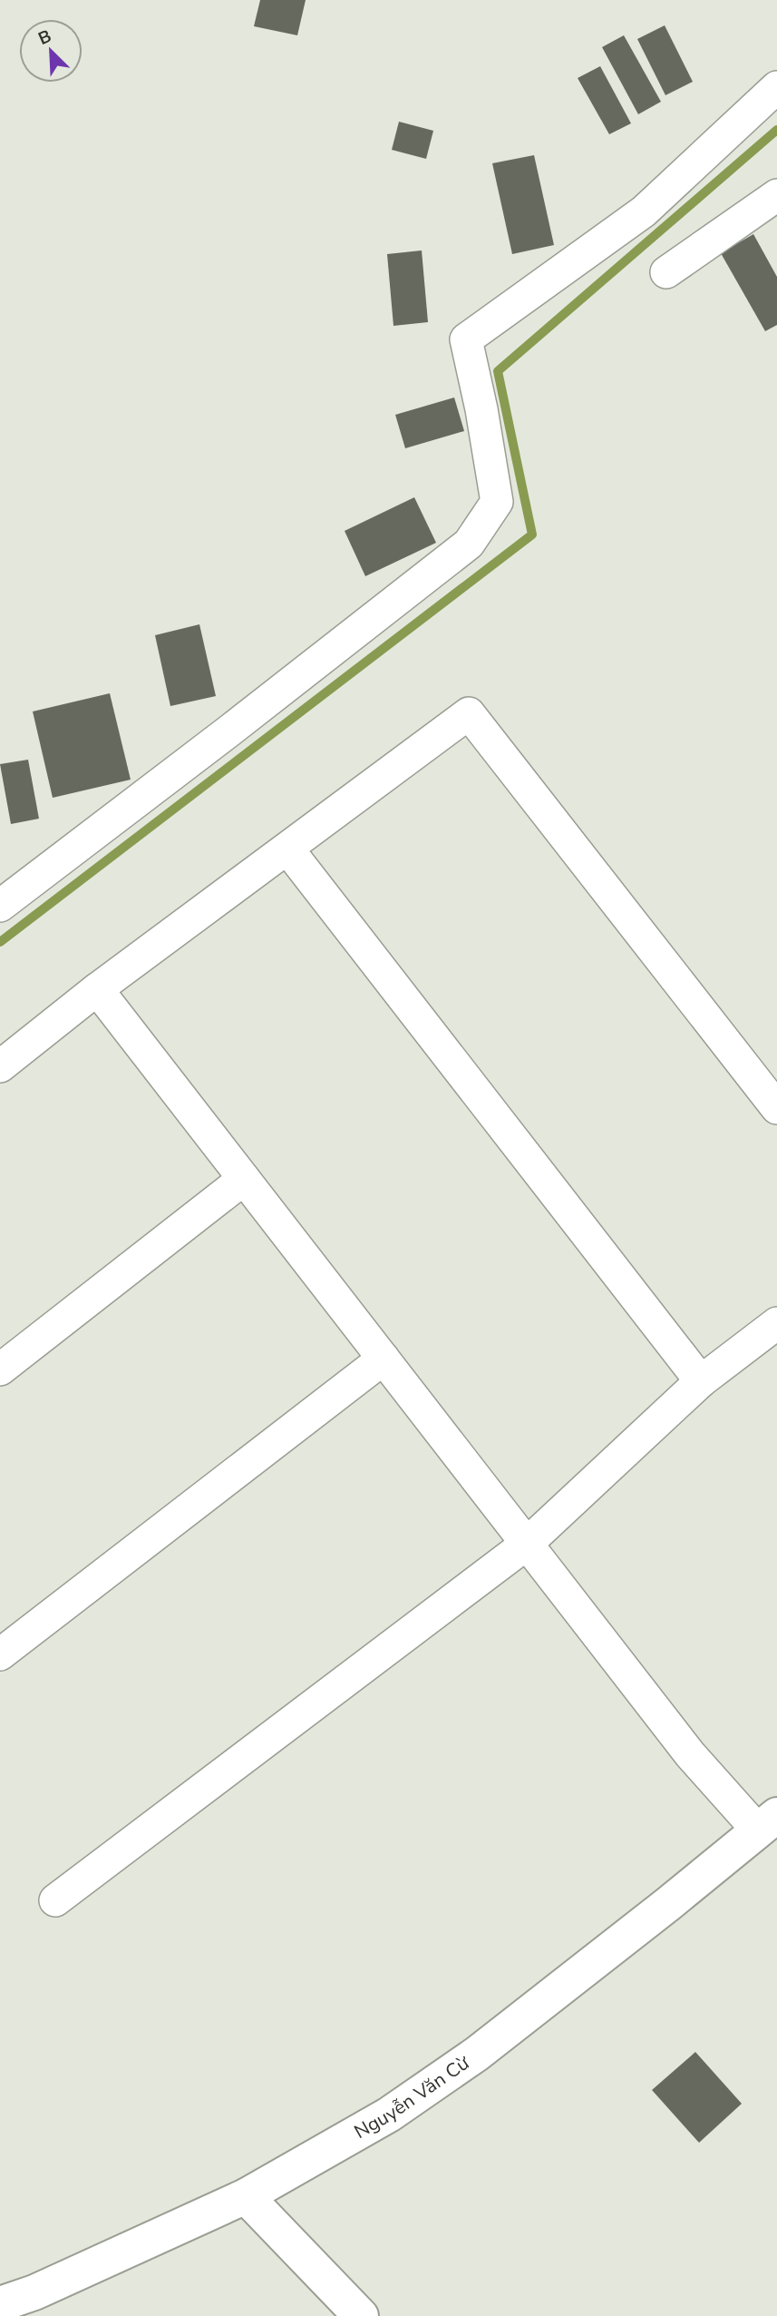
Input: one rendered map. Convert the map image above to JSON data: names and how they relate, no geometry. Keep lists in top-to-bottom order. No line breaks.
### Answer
{"streets":{"main road":["Nguyễn Văn Cừ"]},"north":"top left"}
